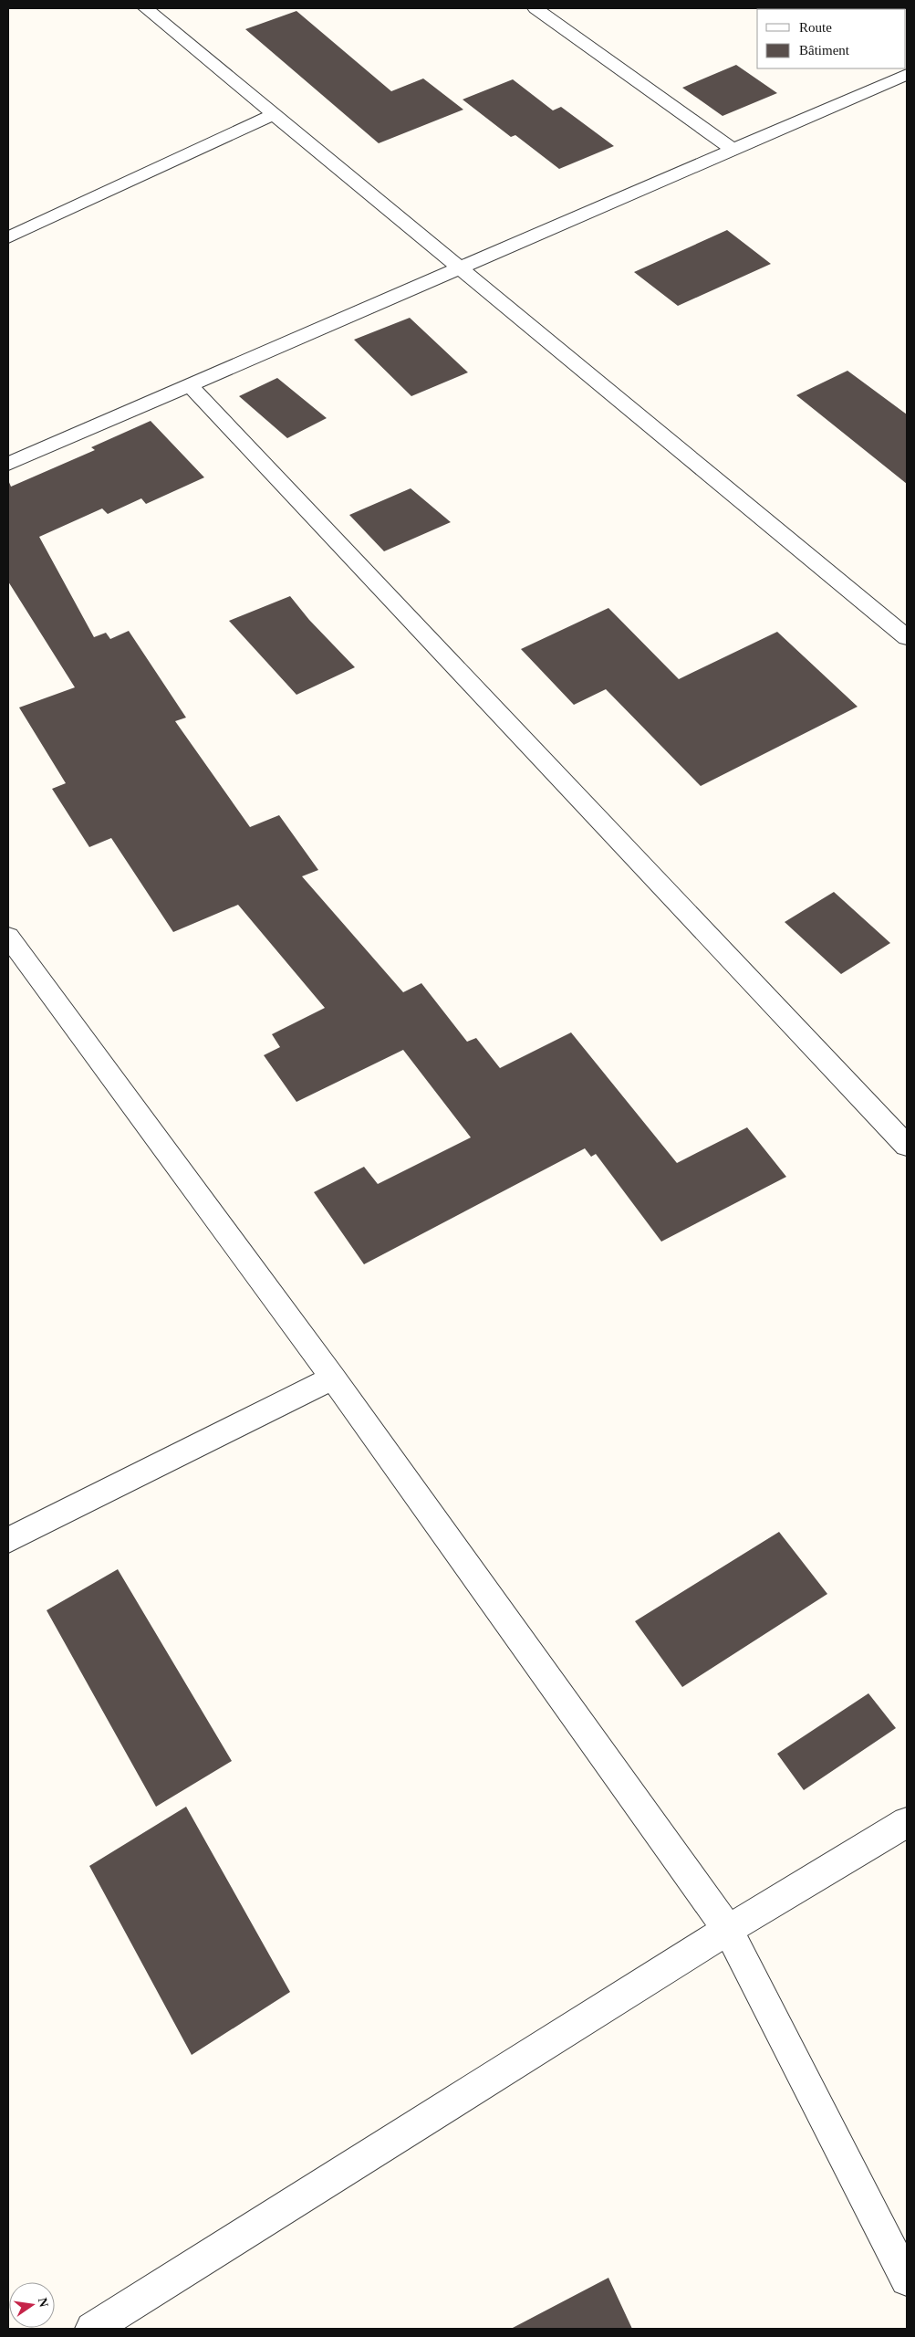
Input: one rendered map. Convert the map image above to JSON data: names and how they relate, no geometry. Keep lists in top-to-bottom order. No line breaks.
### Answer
{"legend":["Route","Bâtiment"],"north":"right"}
